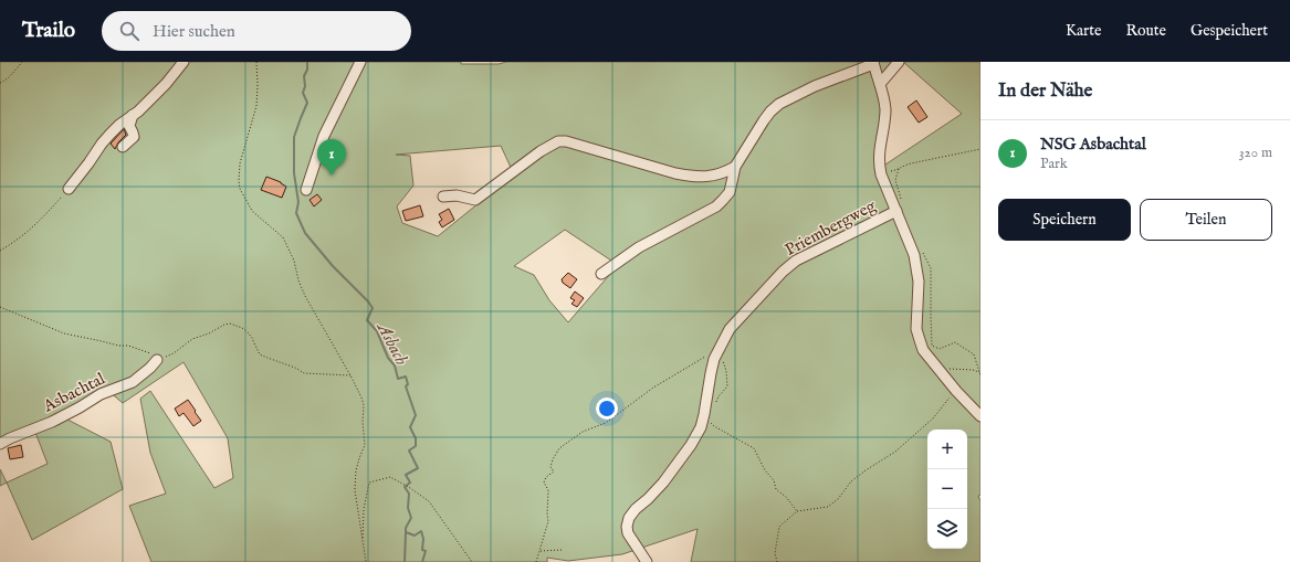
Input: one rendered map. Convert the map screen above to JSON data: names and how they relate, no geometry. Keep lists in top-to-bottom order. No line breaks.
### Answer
{"streets":{"street":["Priembergweg","Asbachtal"]},"water":["Asbach"],"page":{"header":"Trailo","search":"Hier suchen","nav":["Karte","Route","Gespeichert"],"heading":"In der Nähe","list":[{"mark":"1","name":"NSG Asbachtal","note":"Park","value":"320 m"}],"pins":"1","buttons":["Speichern","Teilen"],"map_buttons":["+","−"]}}
